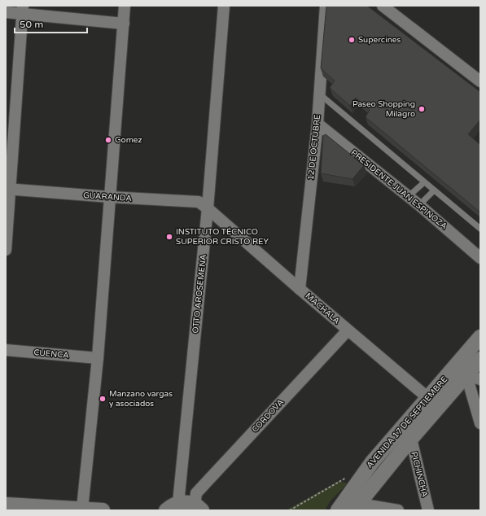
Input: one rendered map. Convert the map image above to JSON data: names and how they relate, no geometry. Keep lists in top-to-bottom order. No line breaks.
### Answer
{"streets":{"street":["12 DE OCTUBRE","PRESIDENTE JUAN ESPINOZA","GUARANDA","OTTO AROSEMENA","MACHALA","CUENCA","CORDOVA","AVENIDA 17 DE SEPTIEMBRE","PICHINCHA"]},"crossings":[["12 DE OCTUBRE","PRESIDENTE JUAN ESPINOZA"],["12 DE OCTUBRE","MACHALA"],["GUARANDA","OTTO AROSEMENA"],["GUARANDA","MACHALA"],["OTTO AROSEMENA","MACHALA"],["MACHALA","CORDOVA"],["MACHALA","AVENIDA 17 DE SEPTIEMBRE"],["AVENIDA 17 DE SEPTIEMBRE","PICHINCHA"]],"places":["Supercines","Paseo Shopping Milagro","Gomez","INSTITUTO TÉCNICO SUPERIOR CRISTO REY","Manzano vargas y asociados"],"scale_bar":"50 m"}
